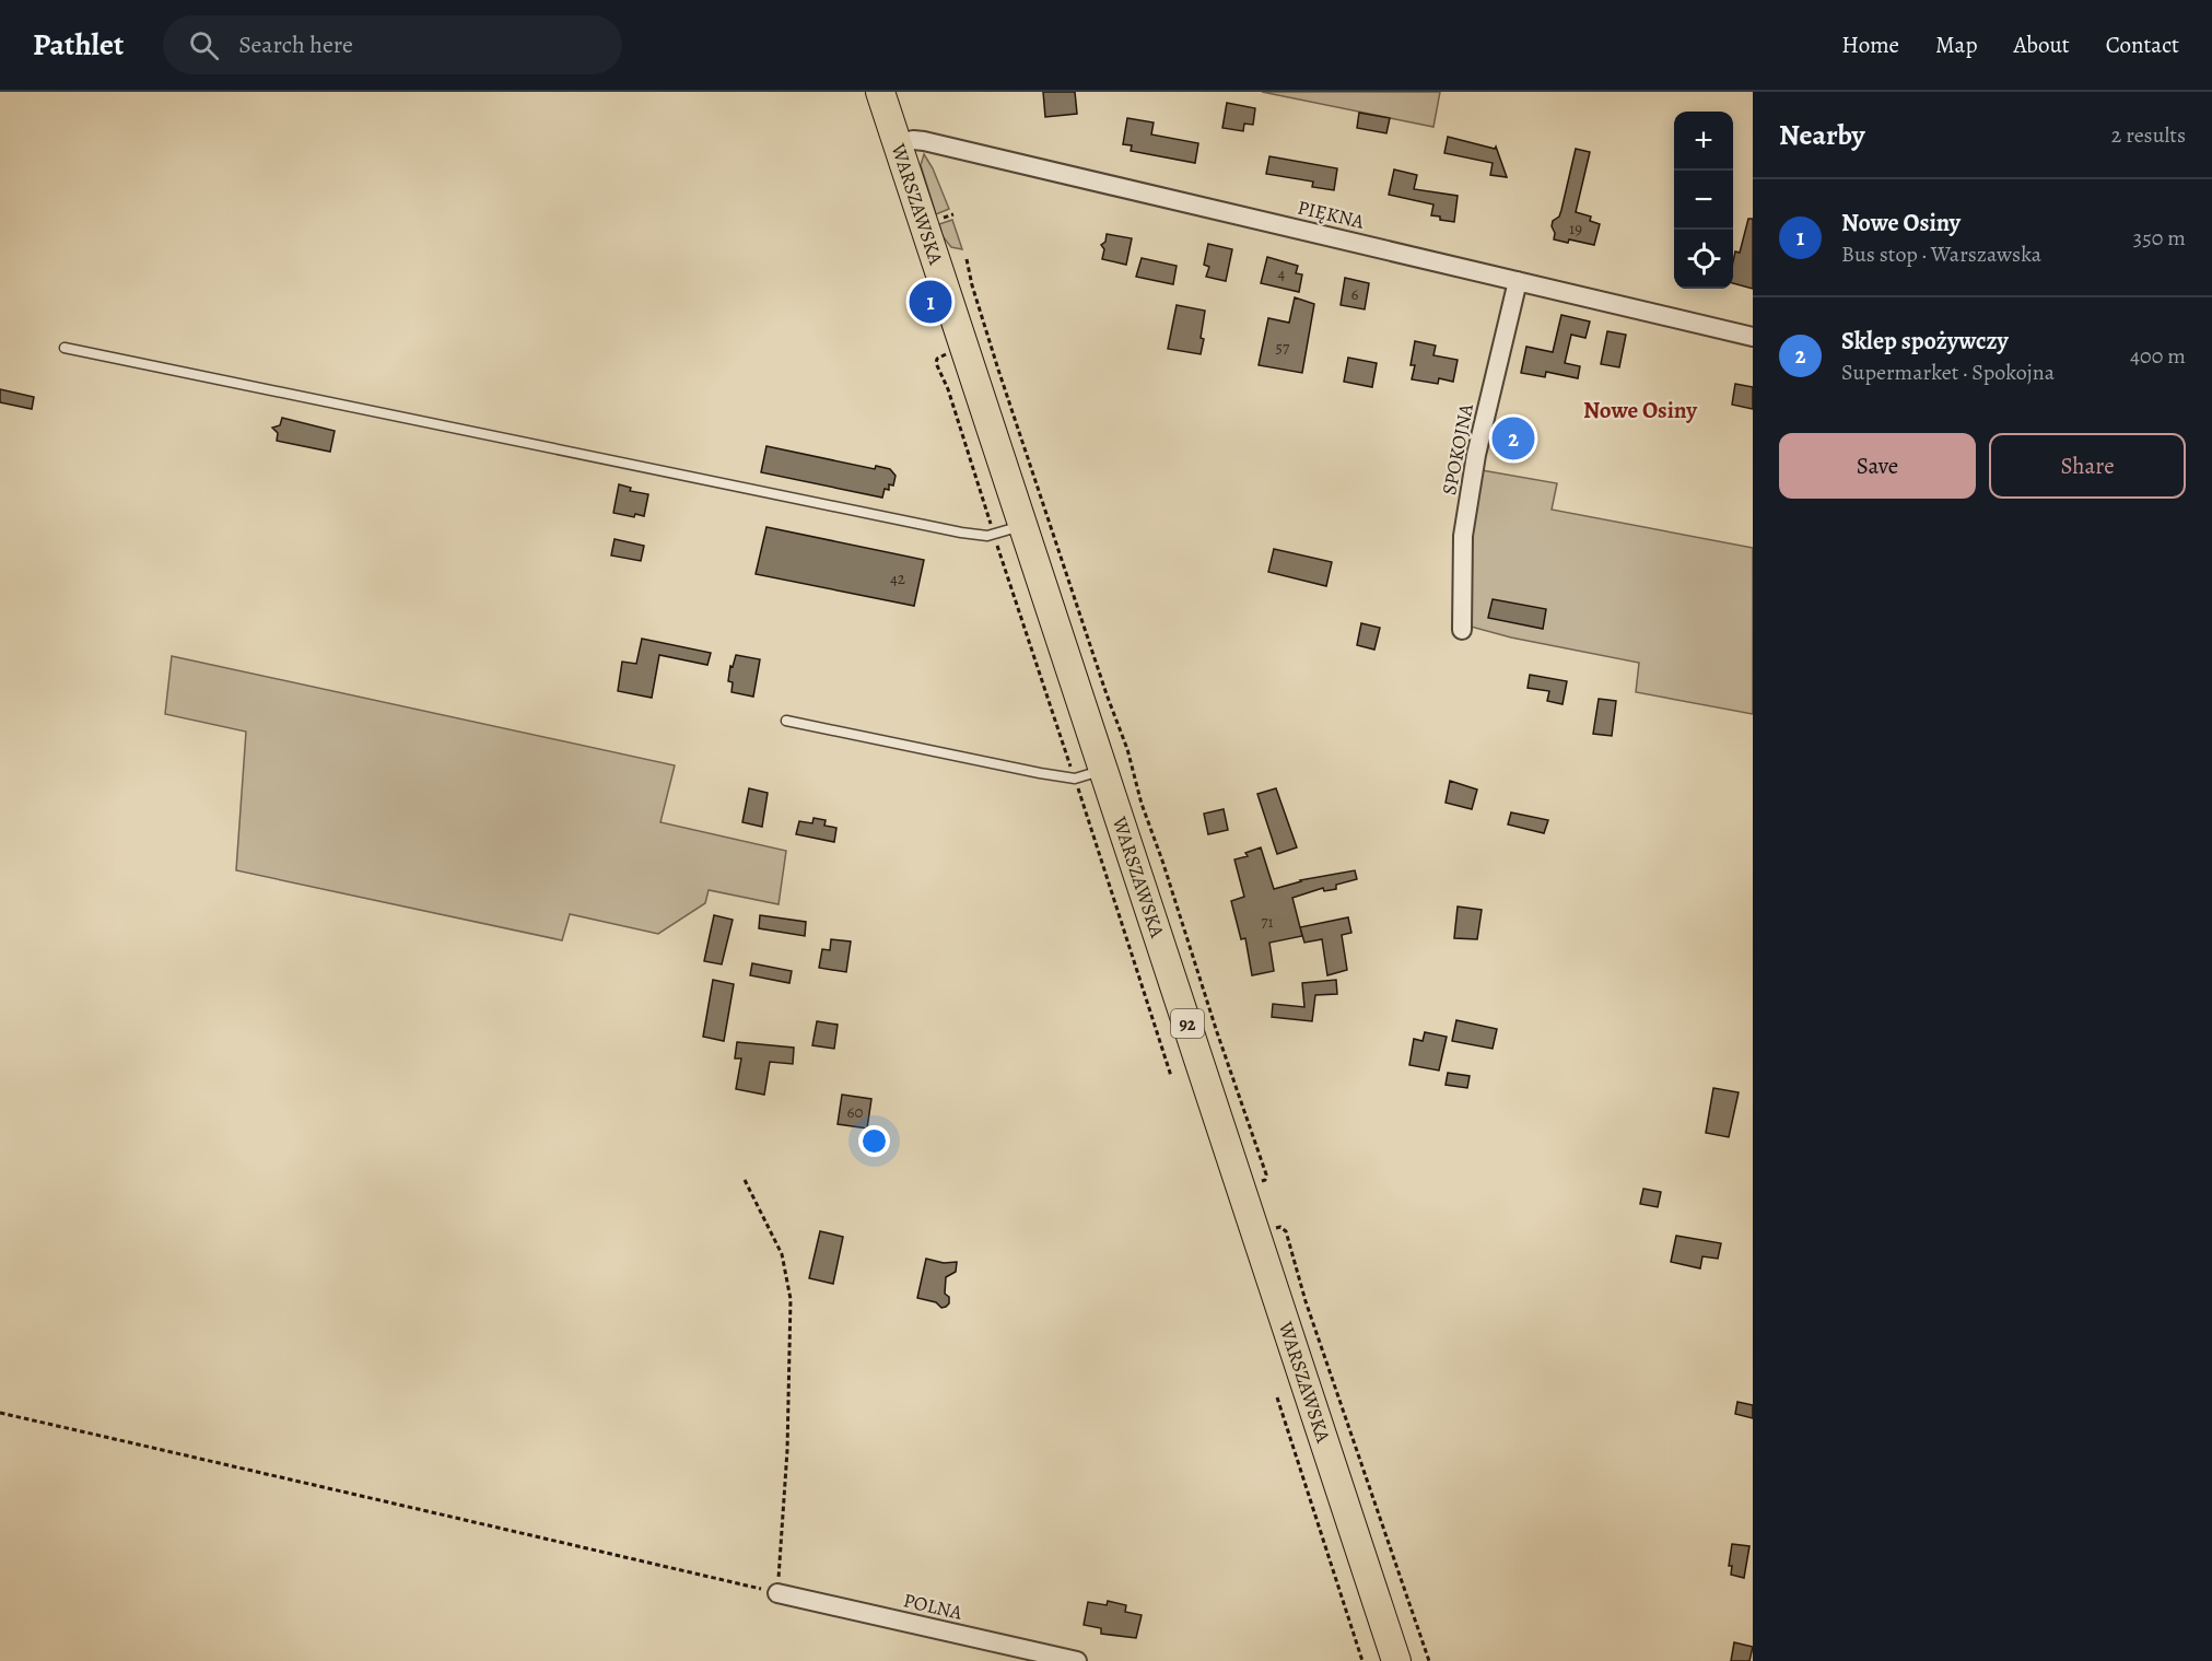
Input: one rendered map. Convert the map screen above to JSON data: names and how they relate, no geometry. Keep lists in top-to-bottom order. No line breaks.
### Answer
{"streets":{"main road":["WARSZAWSKA","92"],"street":["PIĘKNA","SPOKOJNA","POLNA"]},"crossings":[["WARSZAWSKA","PIĘKNA"],["PIĘKNA","SPOKOJNA"]],"districts":["Nowe Osiny"],"house_numbers":["19","4","6","57","42","71","60"],"page":{"header":"Pathlet","search":"Search here","nav":["Home","Map","About","Contact"],"heading":["Nearby","2 results"],"map_buttons":["+","−"],"list":[{"mark":"1","name":"Nowe Osiny","note":"Bus stop · Warszawska","value":"350 m"},{"mark":"2","name":"Sklep spożywczy","note":"Supermarket · Spokojna","value":"400 m"}],"pins":["1","2"],"buttons":["Save","Share"]}}
